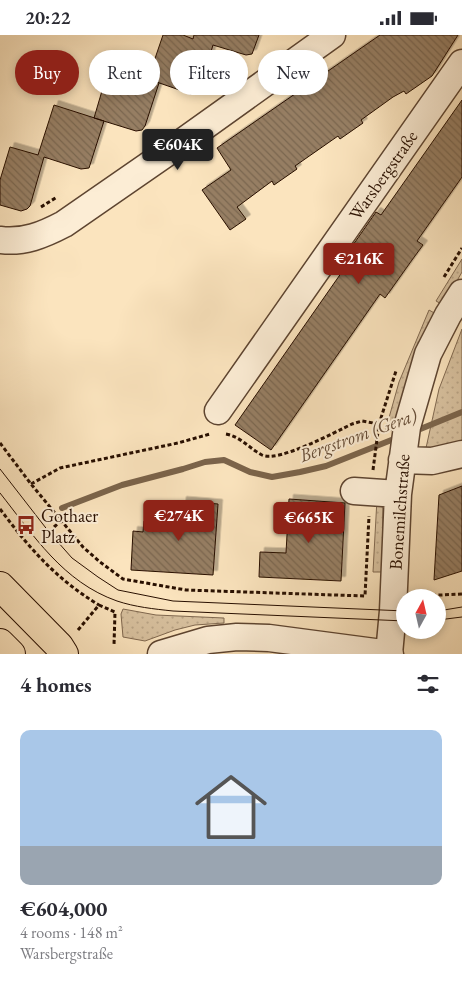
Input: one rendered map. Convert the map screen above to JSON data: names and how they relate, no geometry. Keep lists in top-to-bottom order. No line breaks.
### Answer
{"streets":{"street":["Warsbergstraße","Bonemilchstraße"]},"water":["Bergstrom (Gera)"],"places":{"bus stop":["Gothaer Platz"]},"north":"top","page":{"status":"20:22","chip":["Buy","Rent","Filters","New"],"price":["€604K","€216K","€274K","€665K"],"heading":"4 homes","list":[{"name":"€604,000","note":"4 rooms · 148 m² · Warsbergstraße"}]}}
